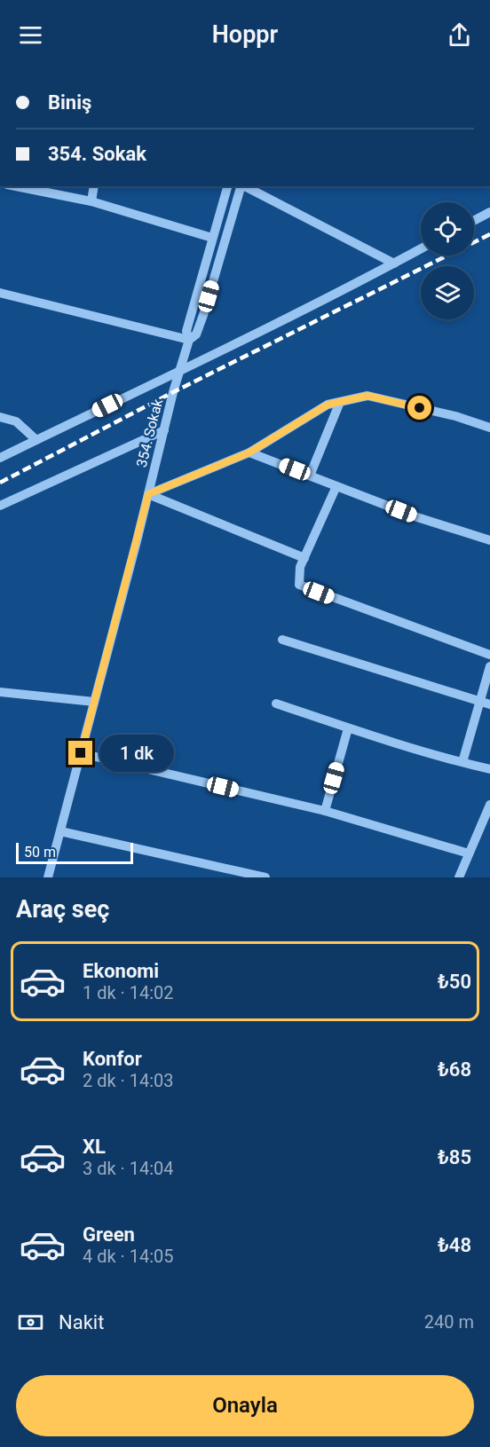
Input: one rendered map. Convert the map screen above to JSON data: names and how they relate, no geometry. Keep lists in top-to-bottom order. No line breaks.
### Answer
{"streets":{"street":["354. Sokak"]},"scale_bar":"50 m","page":{"header":"Hoppr","banner":["Biniş","354. Sokak"],"bubble":"1 dk","scale":"50 m","heading":"Araç seç","list":[{"name":"Ekonomi","note":"1 dk · 14:02","value":"₺50"},{"name":"Konfor","note":"2 dk · 14:03","value":"₺68"},{"name":"XL","note":"3 dk · 14:04","value":"₺85"},{"name":"Green","note":"4 dk · 14:05","value":"₺48"}],"pay":["Nakit","240 m"],"buttons":"Onayla"}}
